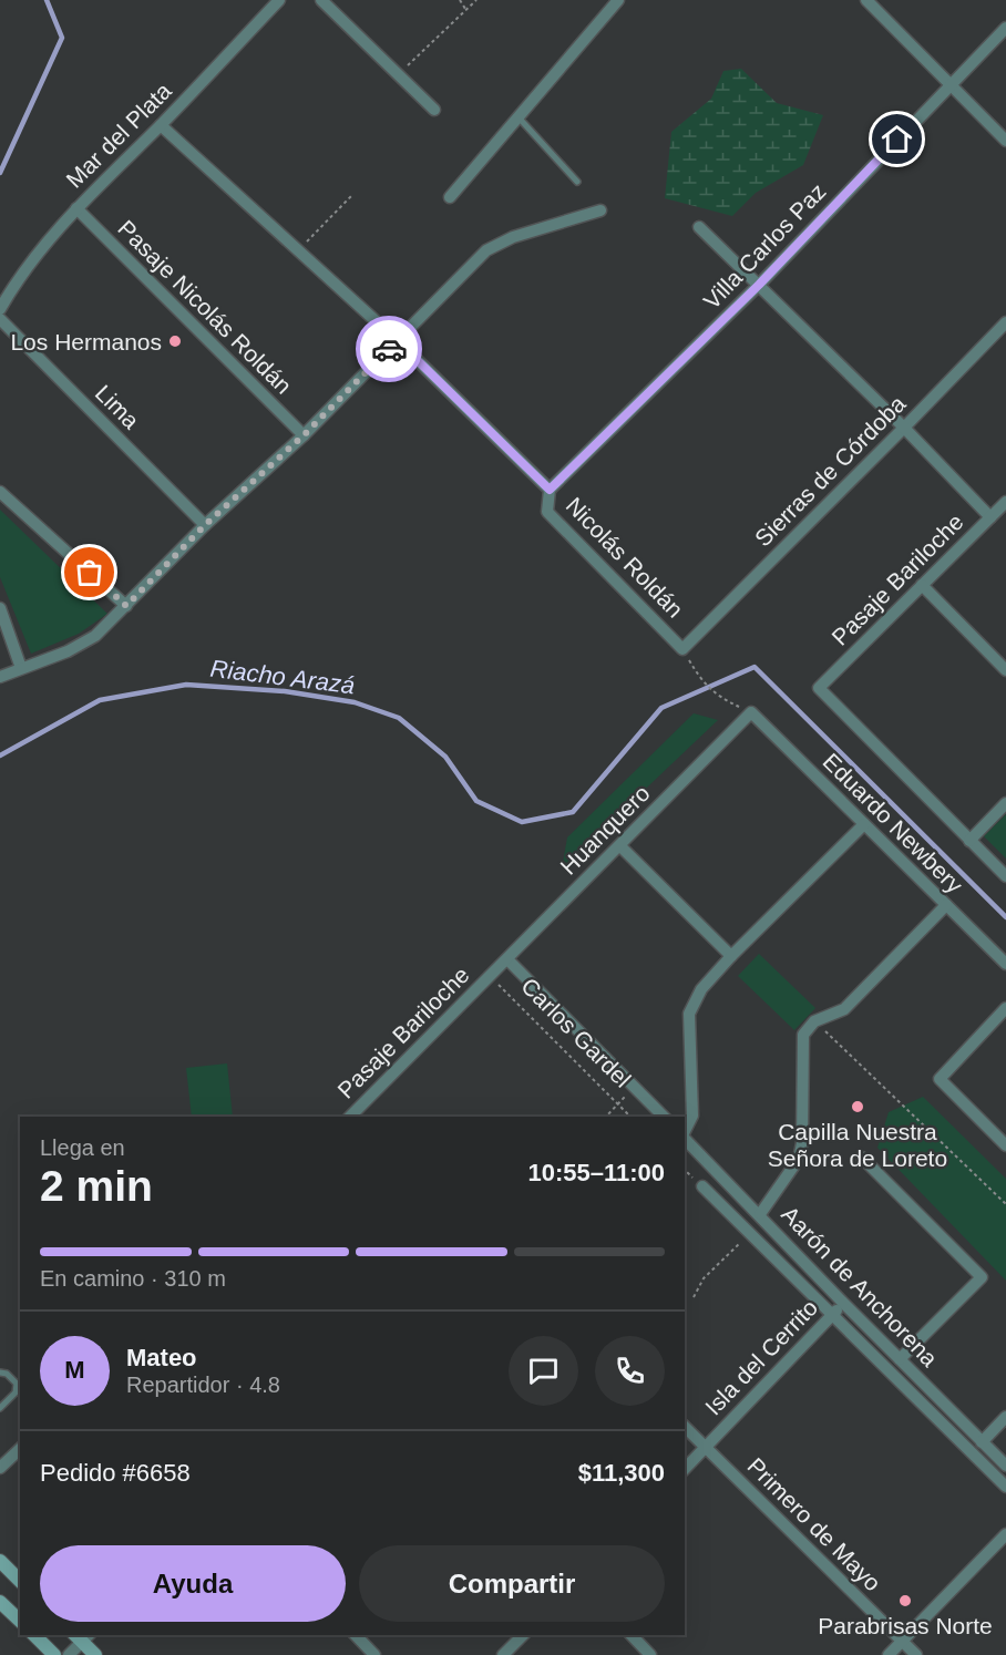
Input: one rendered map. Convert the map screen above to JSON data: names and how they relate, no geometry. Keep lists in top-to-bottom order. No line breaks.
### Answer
{"streets":{"street":["Mar del Plata","Villa Carlos Paz","Pasaje Nicolás Roldán","Lima","Sierras de Córdoba","Nicolás Roldán","Pasaje Bariloche","Eduardo Newbery","Huanquero","Aarón de Anchorena","Isla del Cerrito","Primero de Mayo"],"path":["Carlos Gardel"]},"crossings":[["Mar del Plata","Pasaje Nicolás Roldán"],["Mar del Plata","Nicolás Roldán"],["Villa Carlos Paz","Nicolás Roldán"],["Sierras de Córdoba","Nicolás Roldán"],["Nicolás Roldán","Eduardo Newbery"],["Nicolás Roldán","Huanquero"],["Pasaje Bariloche","Huanquero"],["Pasaje Bariloche","Carlos Gardel"],["Eduardo Newbery","Huanquero"],["Huanquero","Carlos Gardel"],["Aarón de Anchorena","Isla del Cerrito"],["Isla del Cerrito","Primero de Mayo"]],"water":["Riacho Arazá"],"places":["Los Hermanos","Capilla Nuestra Señora de Loreto","Parabrisas Norte"],"page":{"heading":["2 min","Llega en","10:55–11:00"],"panel":["Mateo","Repartidor · 4.8","Pedido #6658","$11,300"],"bar":"En camino · 310 m","round":"M","buttons":["Ayuda","Compartir"]}}
